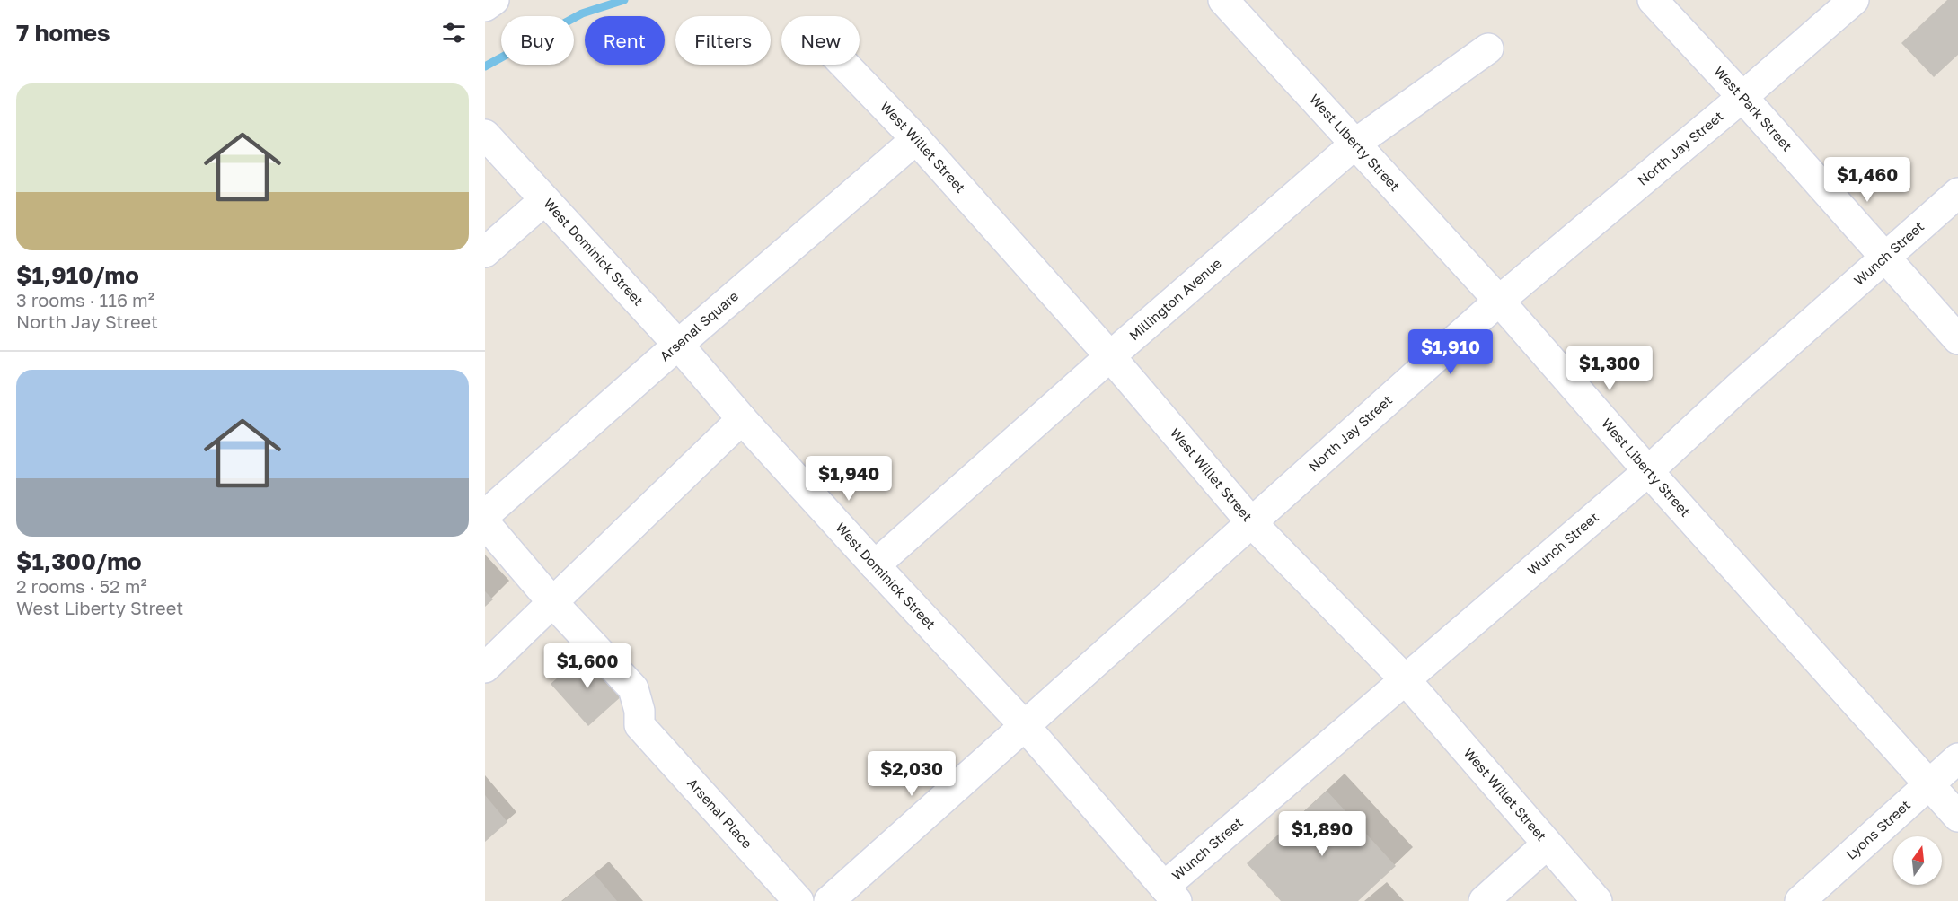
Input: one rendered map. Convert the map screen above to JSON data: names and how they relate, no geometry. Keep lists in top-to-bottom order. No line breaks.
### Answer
{"streets":{"street":["West Park Street","West Liberty Street","West Willet Street","North Jay Street","West Dominick Street","Wunch Street","Millington Avenue","Arsenal Square","Arsenal Place","Lyons Street"]},"crossings":[["West Park Street","North Jay Street"],["West Park Street","Wunch Street"],["West Liberty Street","North Jay Street"],["West Liberty Street","Wunch Street"],["West Liberty Street","Millington Avenue"],["West Liberty Street","Lyons Street"],["West Willet Street","North Jay Street"],["West Willet Street","Wunch Street"],["West Willet Street","Millington Avenue"],["West Willet Street","Arsenal Square"],["North Jay Street","West Dominick Street"],["West Dominick Street","Wunch Street"],["West Dominick Street","Millington Avenue"],["West Dominick Street","Arsenal Square"]],"north":"top","page":{"heading":"7 homes","chip":["Buy","Rent","Filters","New"],"list":[{"name":"$1,910/mo","note":"3 rooms · 116 m² · North Jay Street"},{"name":"$1,300/mo","note":"2 rooms · 52 m² · West Liberty Street"}],"price":["$1,460","$1,910","$1,300","$1,940","$1,600","$2,030","$1,890"]}}
